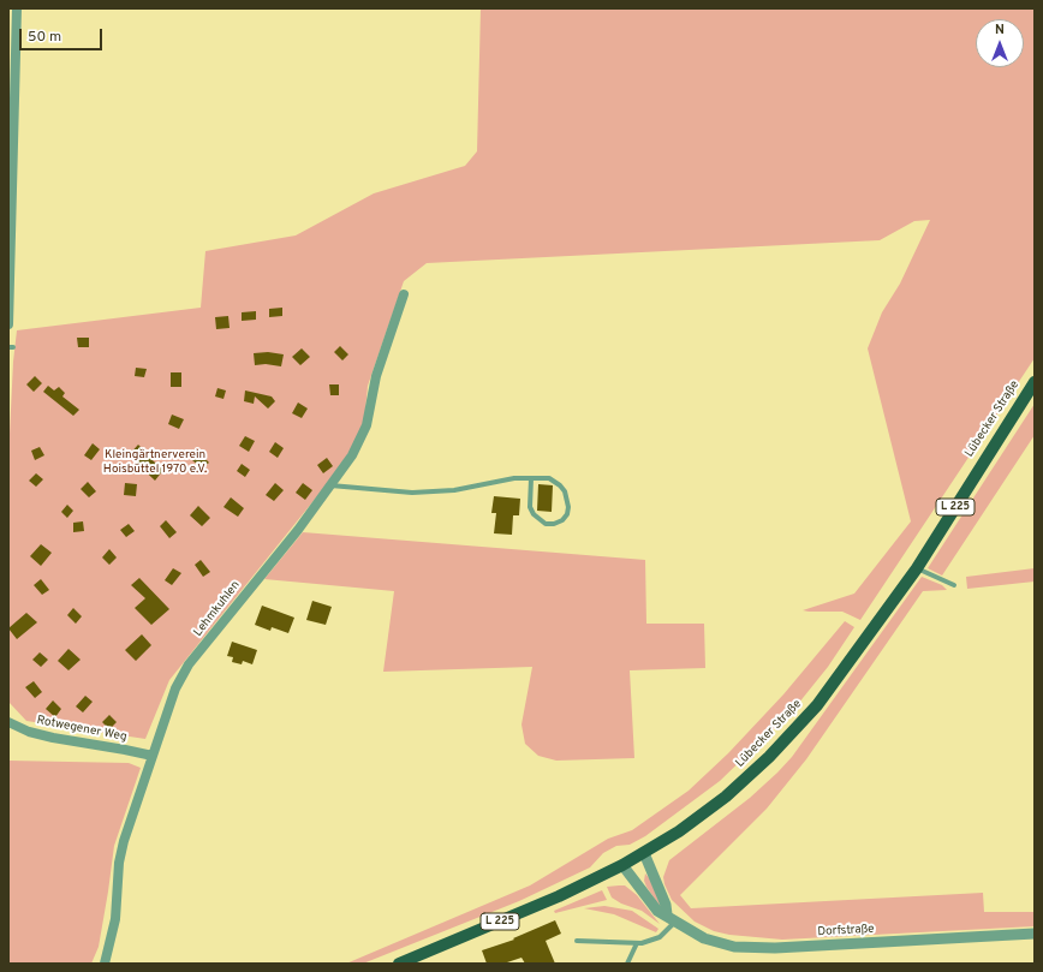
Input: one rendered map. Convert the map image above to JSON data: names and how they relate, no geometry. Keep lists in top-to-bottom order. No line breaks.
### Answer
{"streets":{"main road":["Lübecker Straße","L 225"],"street":["Lehmkuhlen","Rotwegener Weg","Dorfstraße"]},"crossings":[["Lübecker Straße","Dorfstraße"],["Lehmkuhlen","Rotwegener Weg"]],"parks":["Kleingärtnerverein Hoisbüttel 1970 e.V."],"scale_bar":"50 m","north":"top"}
